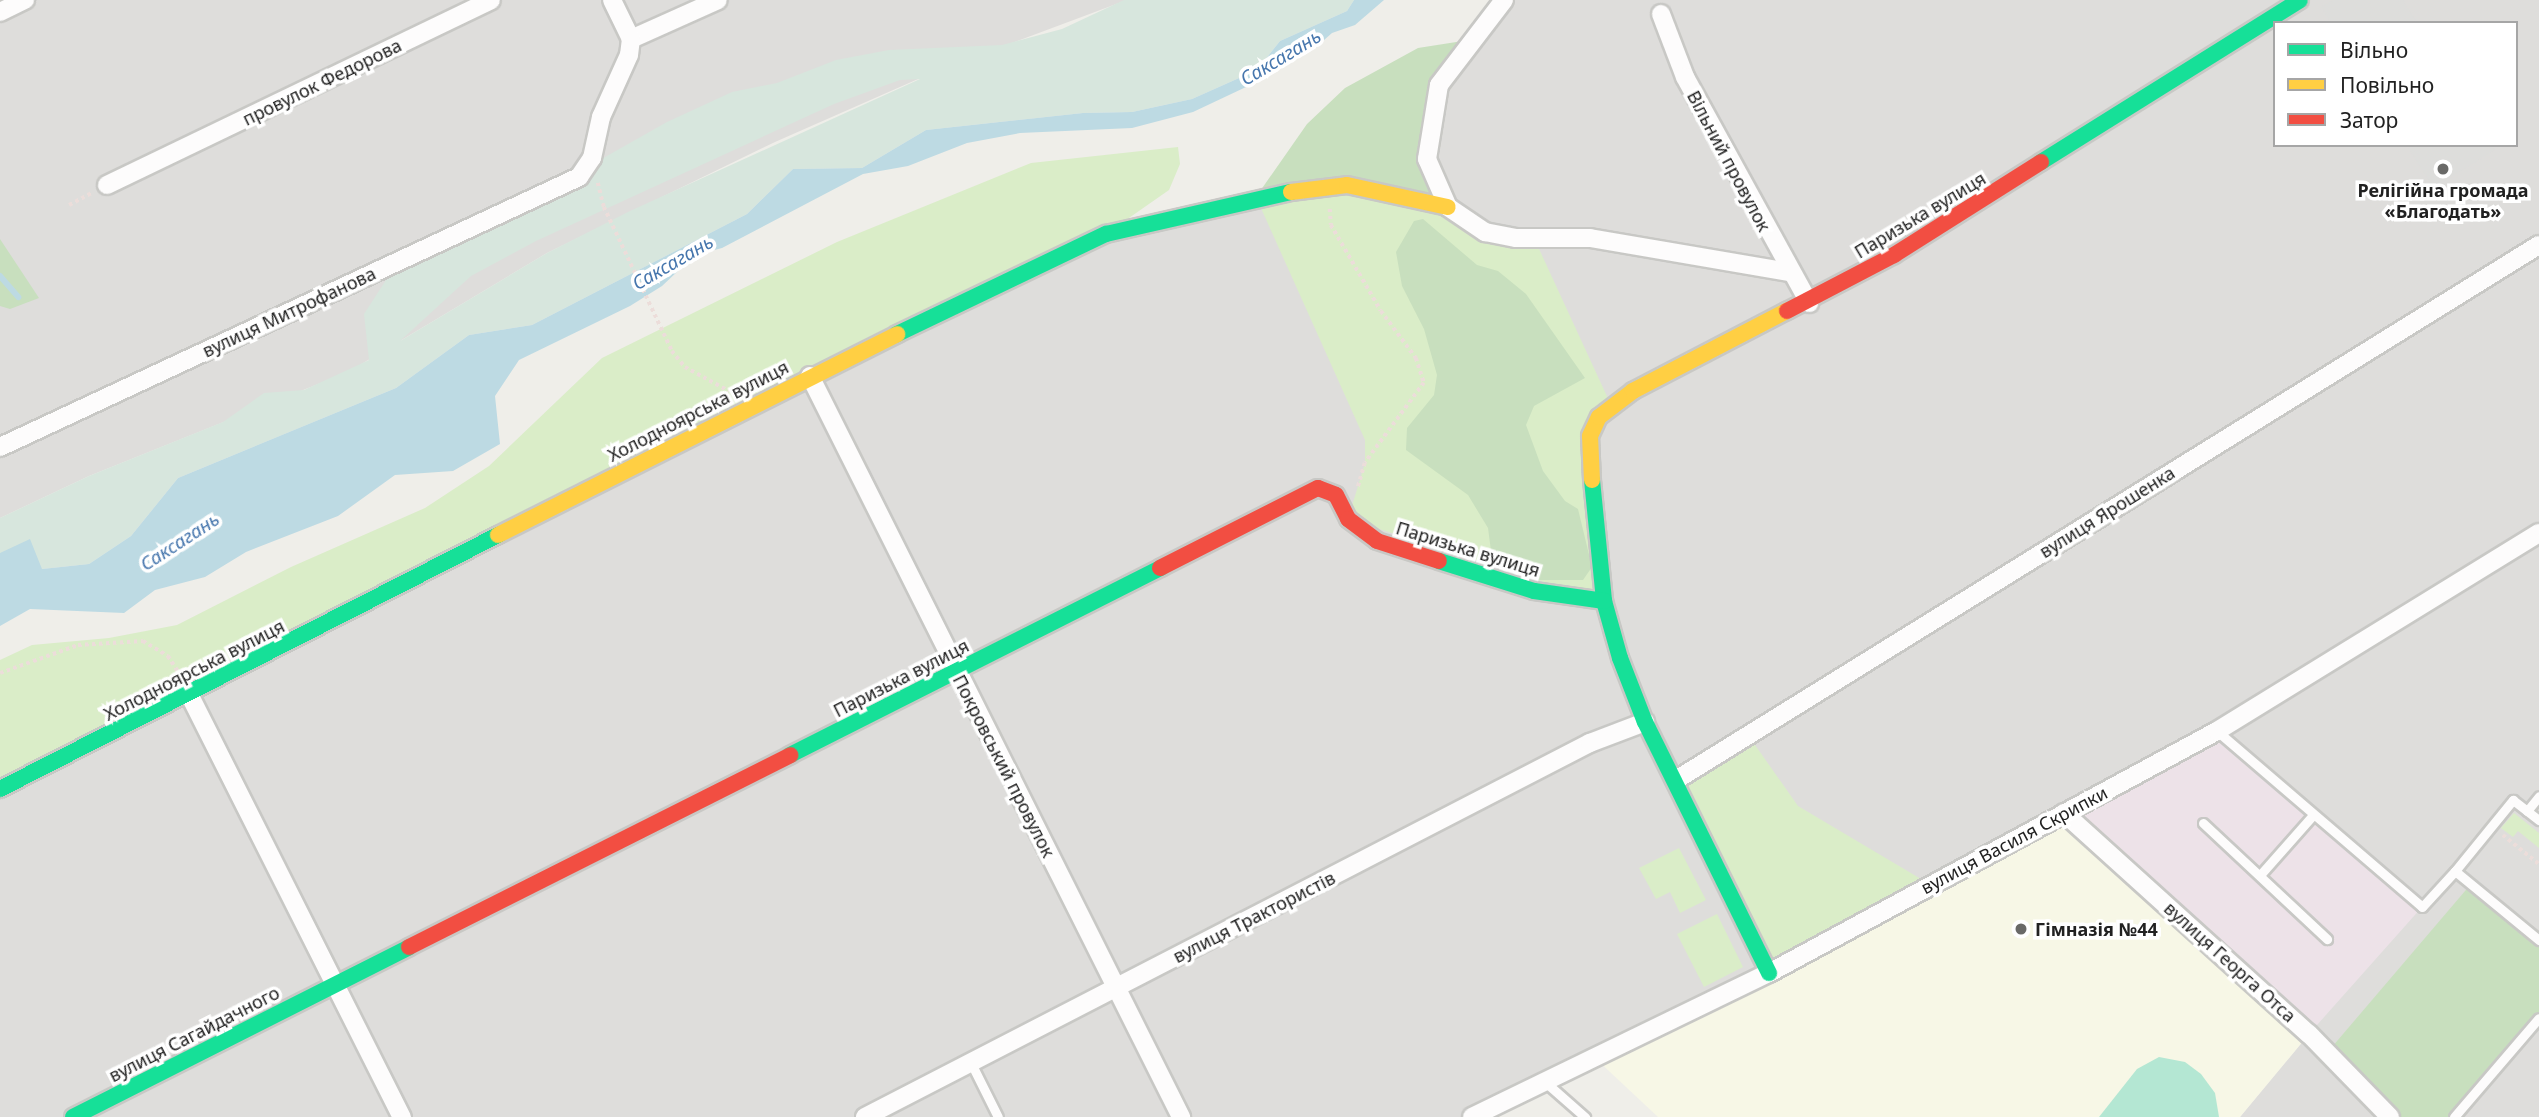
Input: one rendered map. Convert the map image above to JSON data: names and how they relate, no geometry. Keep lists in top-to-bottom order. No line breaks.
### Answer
{"streets":{"street":["провулок Федорова","Вільний провулок","Паризька вулиця","вулиця Митрофанова","Холодноярська вулиця","вулиця Ярошенка","Покровський провулок","вулиця Василя Скрипки","вулиця Трактористів","вулиця Георга Отса","вулиця Сагайдачного"]},"crossings":[["Вільний провулок","Паризька вулиця"],["Паризька вулиця","Покровський провулок"],["Паризька вулиця","вулиця Сагайдачного"],["Холодноярська вулиця","Покровський провулок"],["Покровський провулок","вулиця Трактористів"],["вулиця Василя Скрипки","вулиця Георга Отса"]],"water":["Саксагань"],"places":["Релігійна громада «Благодать»","Гімназія №44"],"legend":["Вільно","Повільно","Затор"]}
